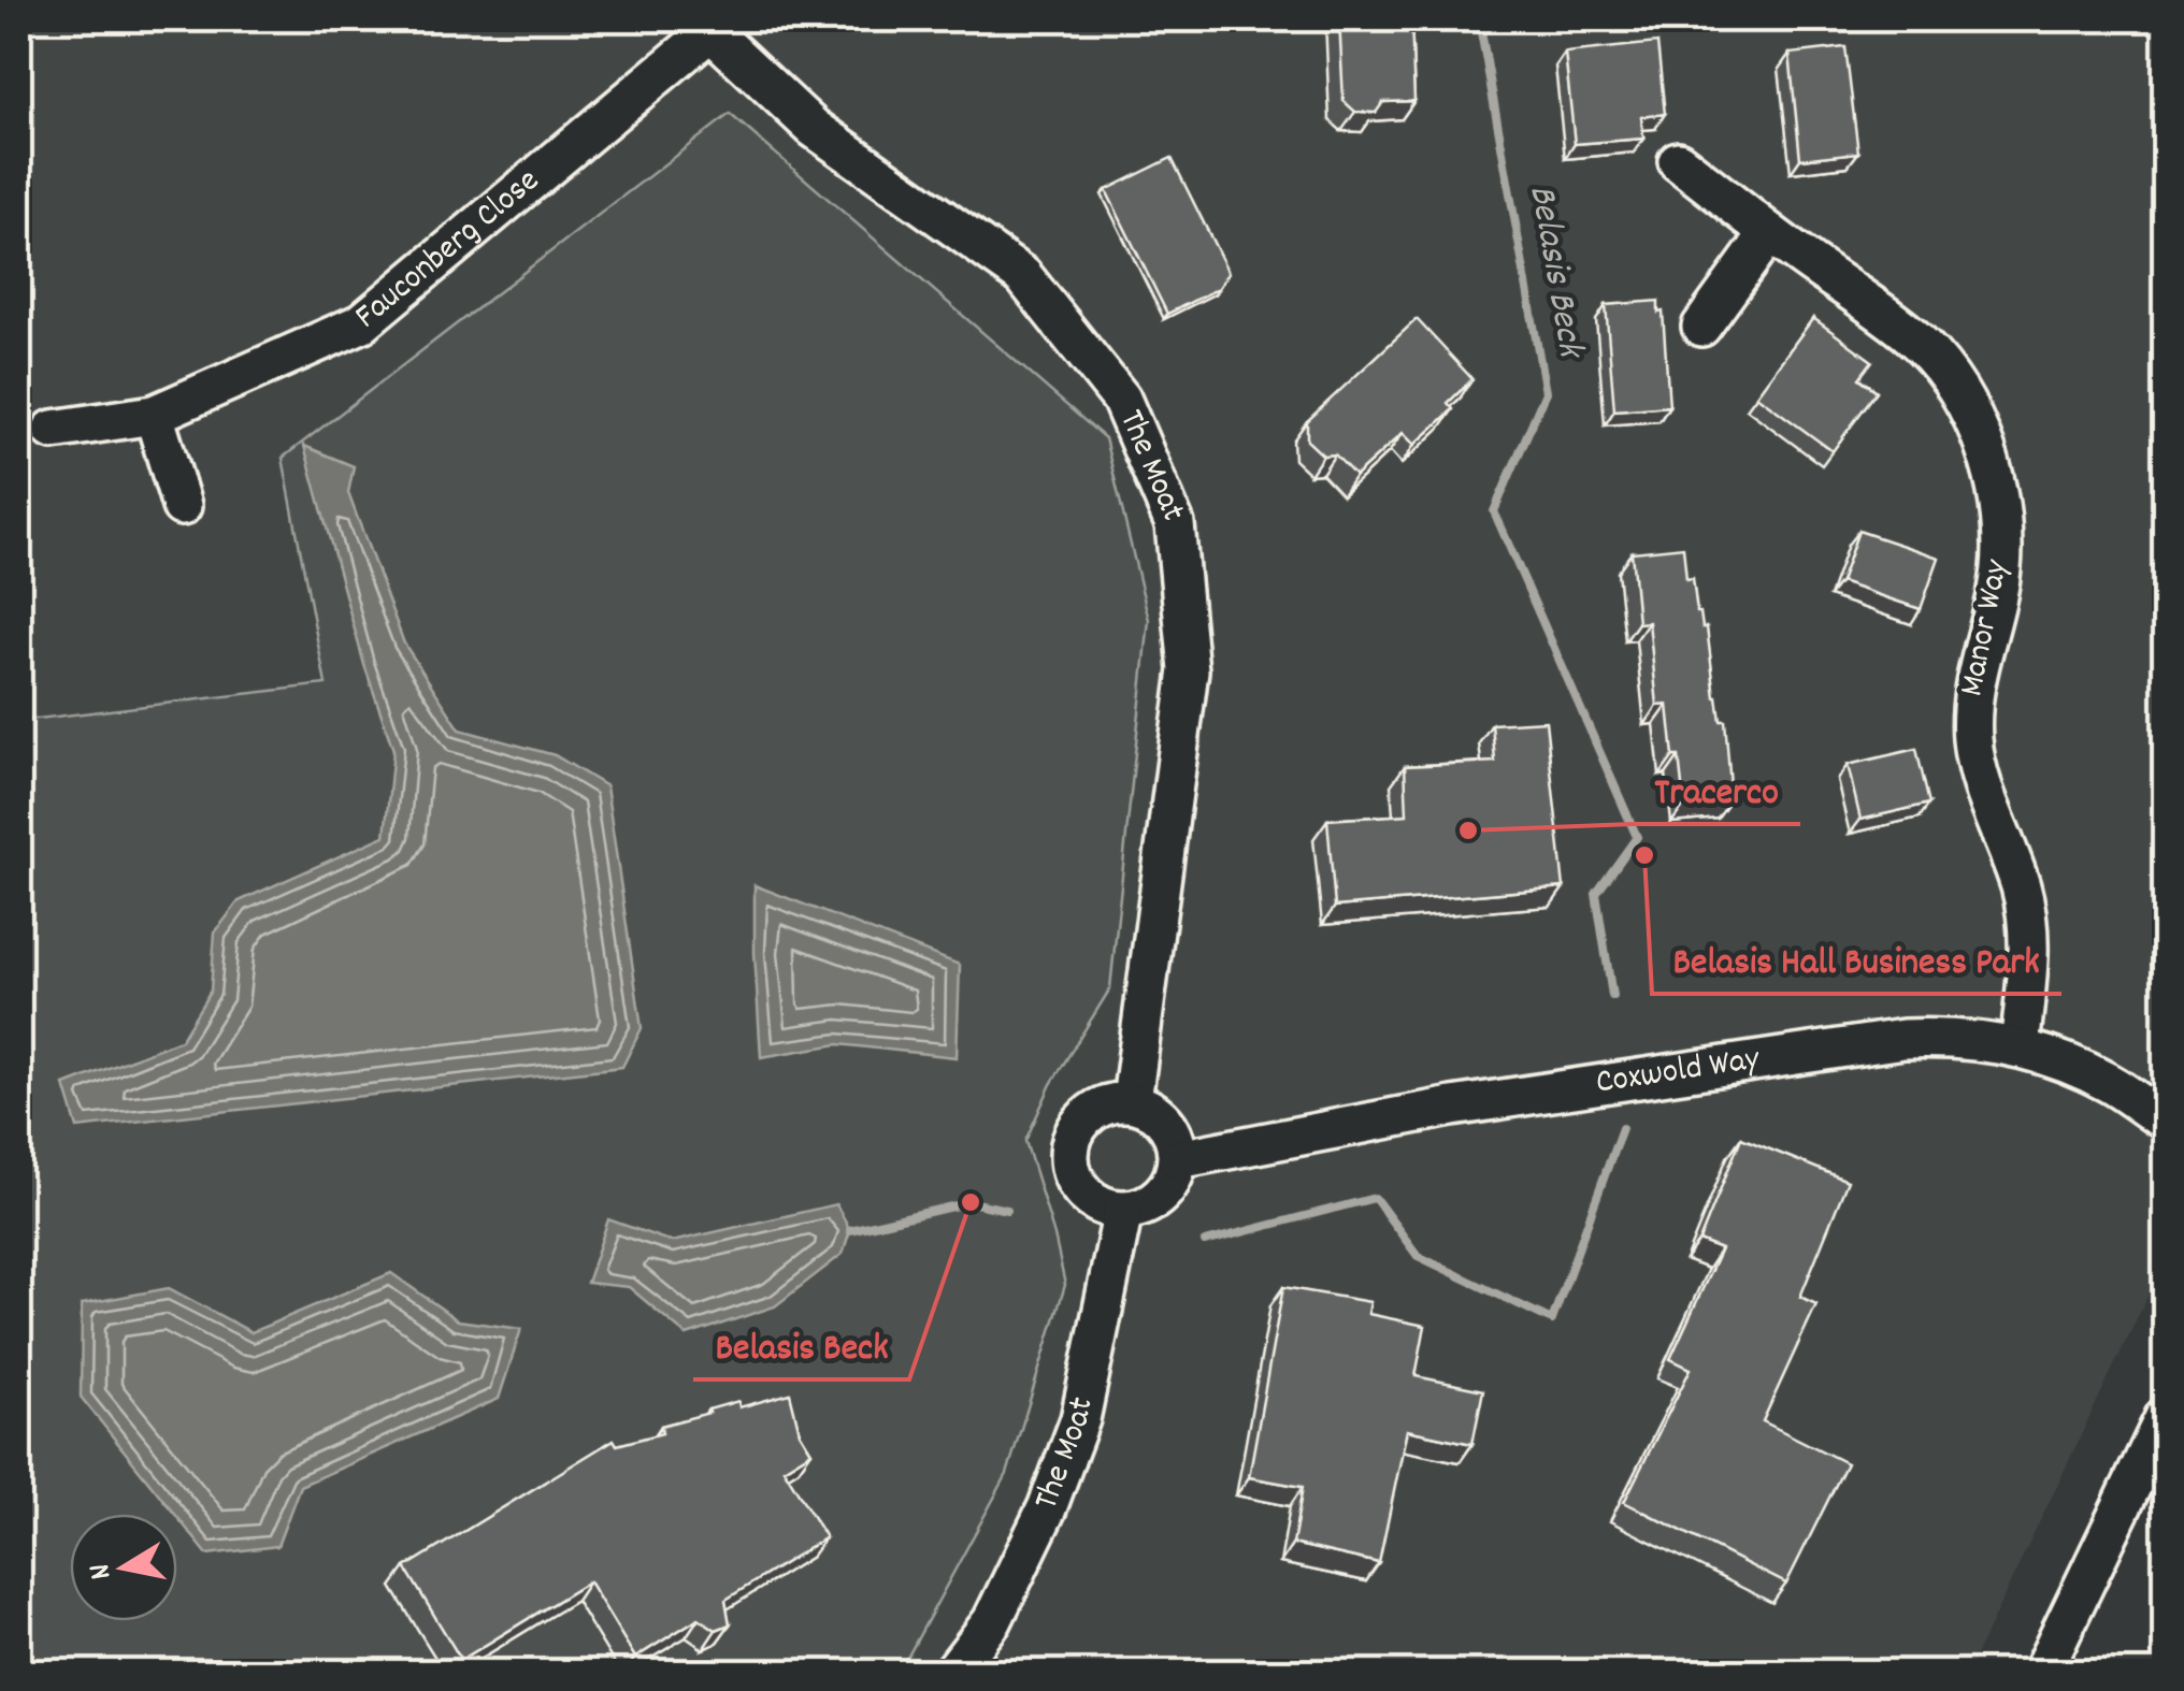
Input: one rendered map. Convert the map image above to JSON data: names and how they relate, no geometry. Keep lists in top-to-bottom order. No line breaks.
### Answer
{"streets":{"street":["Fauconberg Close","The Moat","Manor Way","Coxwold Way"]},"crossings":[["Fauconberg Close","The Moat"],["The Moat","Coxwold Way"],["Manor Way","Coxwold Way"]],"water":["Belasis Beck"],"places":["Tracerco","Belasis Hall Business Park","Belasis Beck"],"north":"left"}
